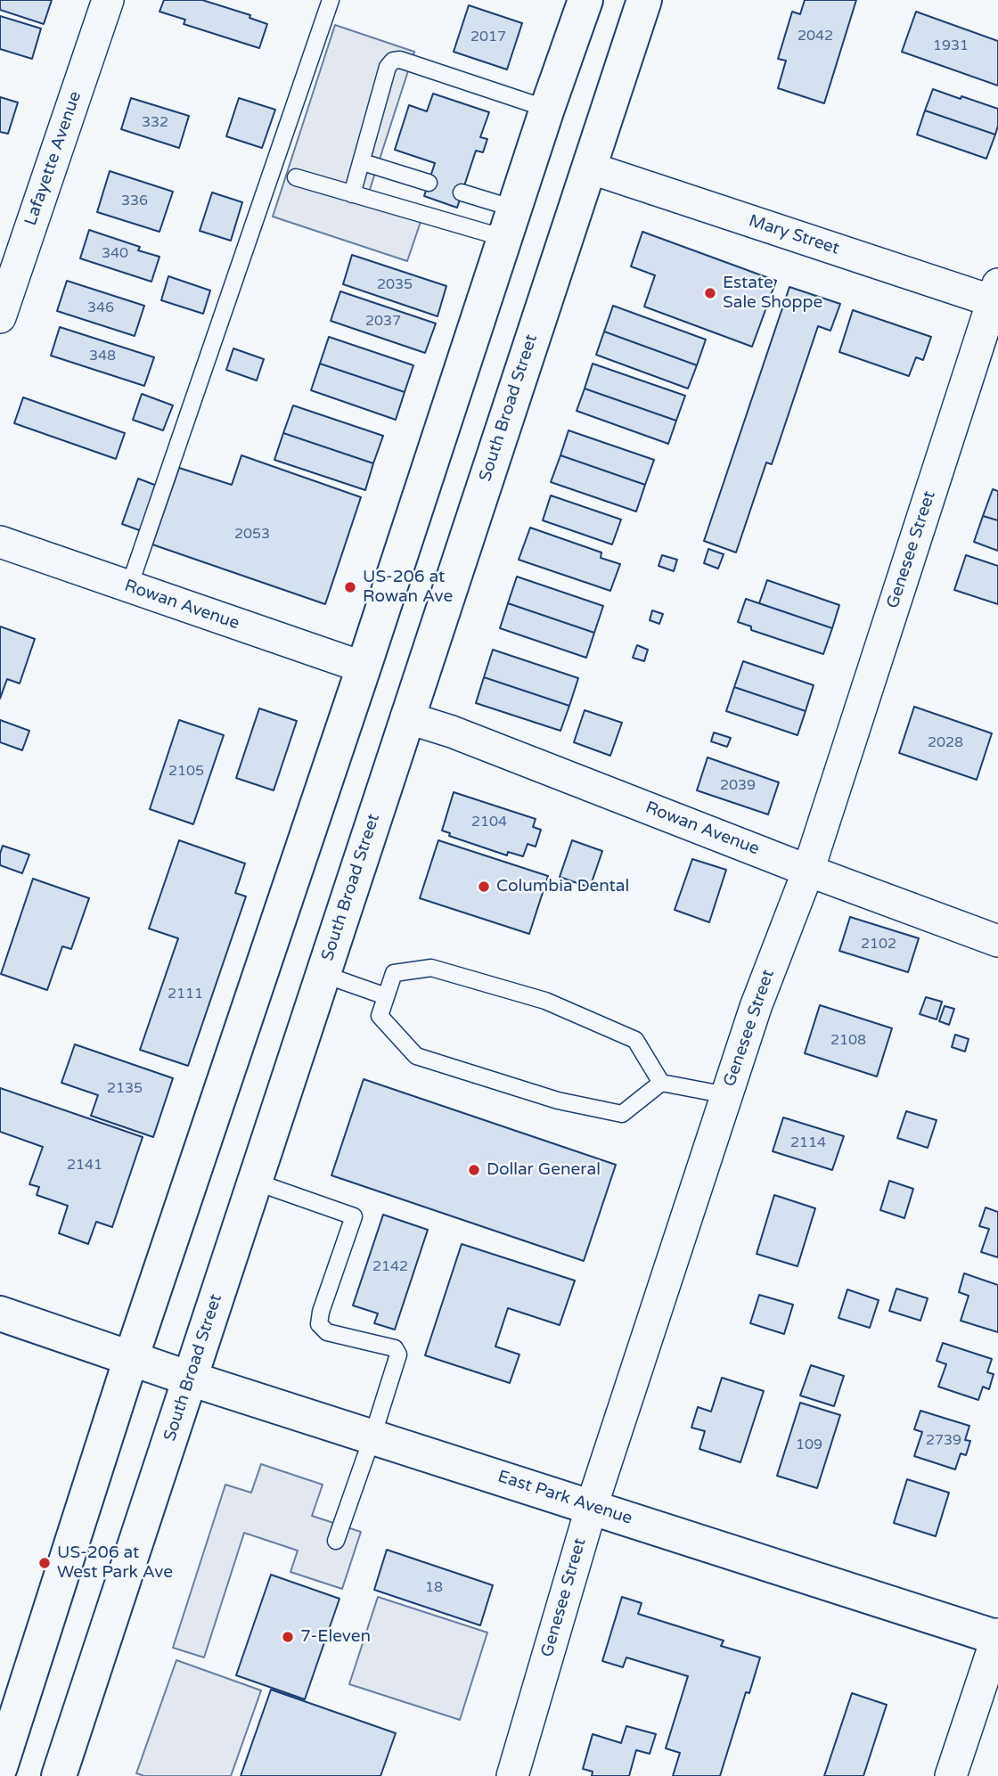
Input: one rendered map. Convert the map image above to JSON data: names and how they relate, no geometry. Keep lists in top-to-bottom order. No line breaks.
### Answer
{"streets":{"main road":["South Broad Street","East Park Avenue"],"street":["Lafayette Avenue","Mary Street","Genesee Street","Rowan Avenue"]},"crossings":[["Mary Street","South Broad Street"],["Mary Street","Genesee Street"],["South Broad Street","Rowan Avenue"],["South Broad Street","East Park Avenue"],["Genesee Street","Rowan Avenue"],["Genesee Street","East Park Avenue"]],"places":["Estate Sale Shoppe","US-206 at Rowan Ave","Columbia Dental","Dollar General","US-206 at West Park Ave","7-Eleven"],"house_numbers":["2042","2017","1931","332","336","340","2035","346","2037","348","2053","2028","2105","2039","2104","2102","2111","2108","2135","2114","2141","2142","2739","109","18"]}
